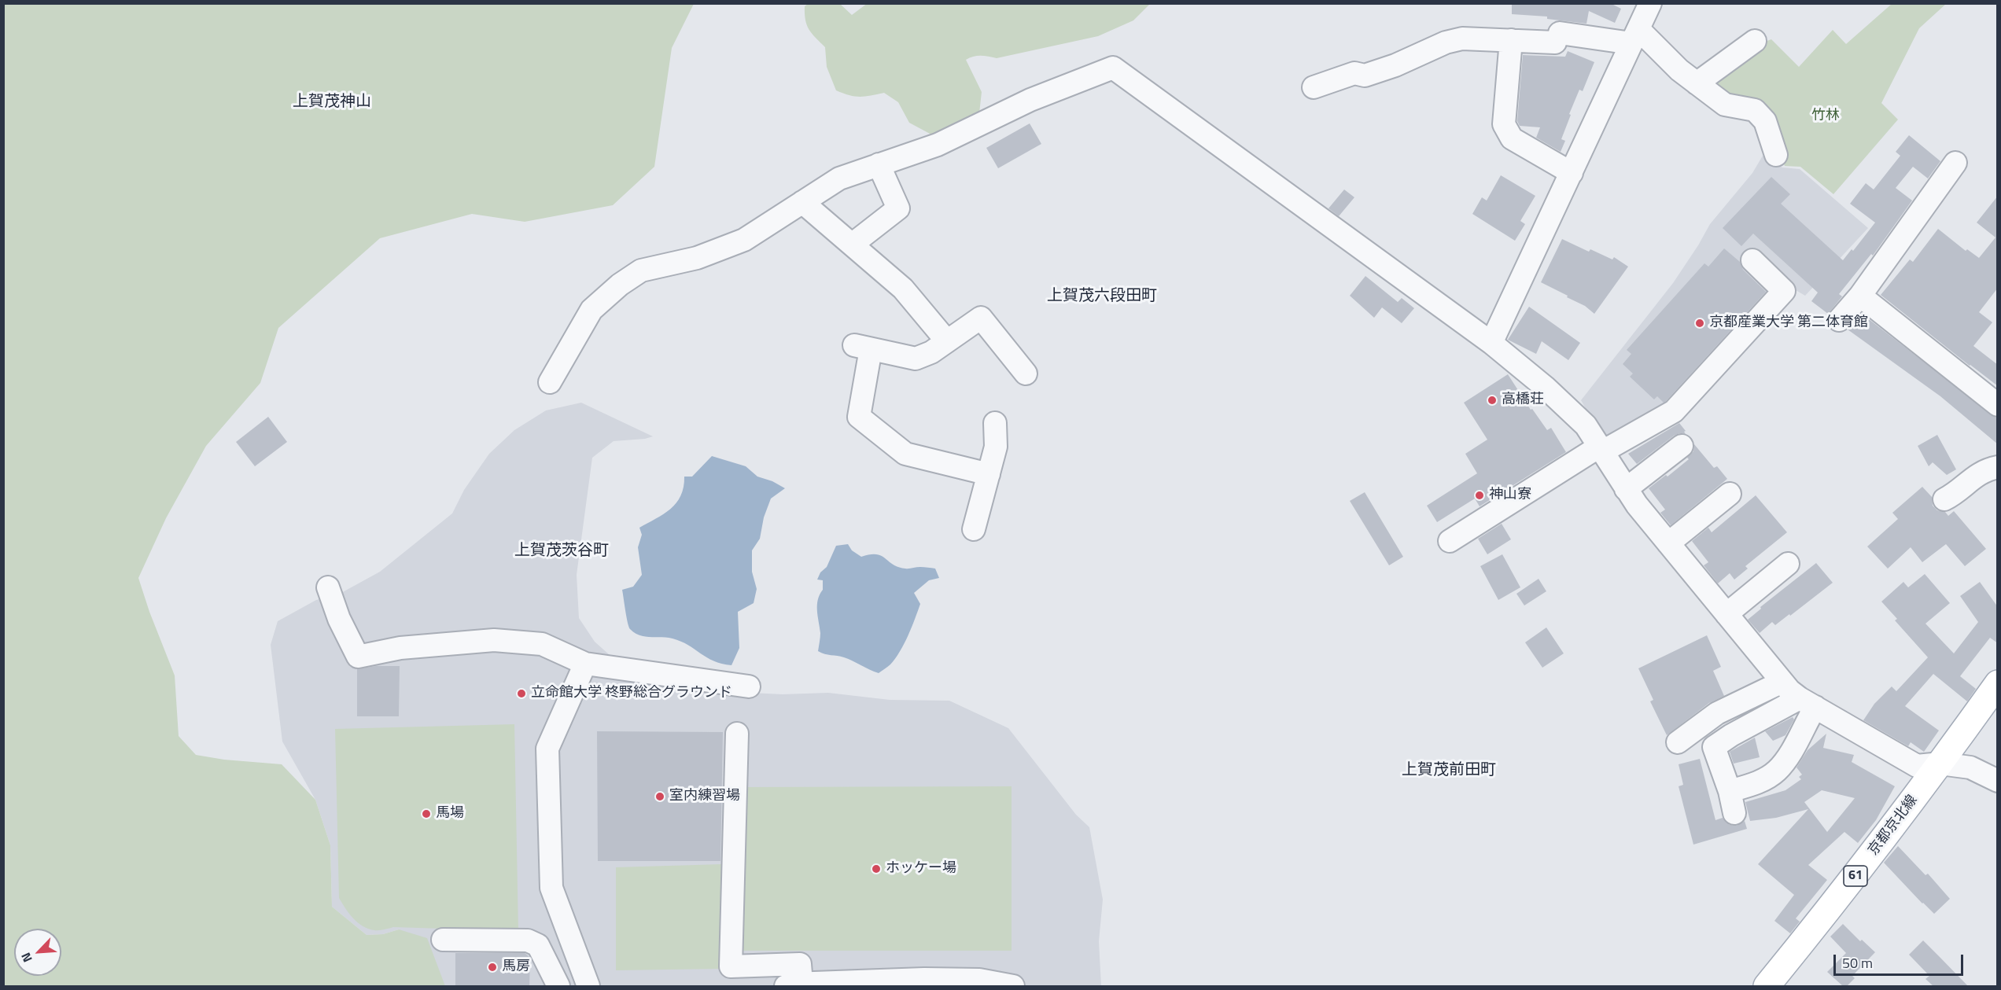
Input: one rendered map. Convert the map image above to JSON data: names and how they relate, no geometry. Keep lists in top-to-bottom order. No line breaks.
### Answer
{"streets":{"main road":["京都京北線","61"]},"districts":["上賀茂神山","上賀茂六段田町","上賀茂茨谷町","上賀茂前田町"],"parks":["竹林"],"places":["京都産業大学 第二体育館","高橋荘","神山寮","立命館大学 柊野総合グラウンド","室内練習場","馬場","ホッケー場","馬房"],"scale_bar":"50 m","north":"bottom left"}
